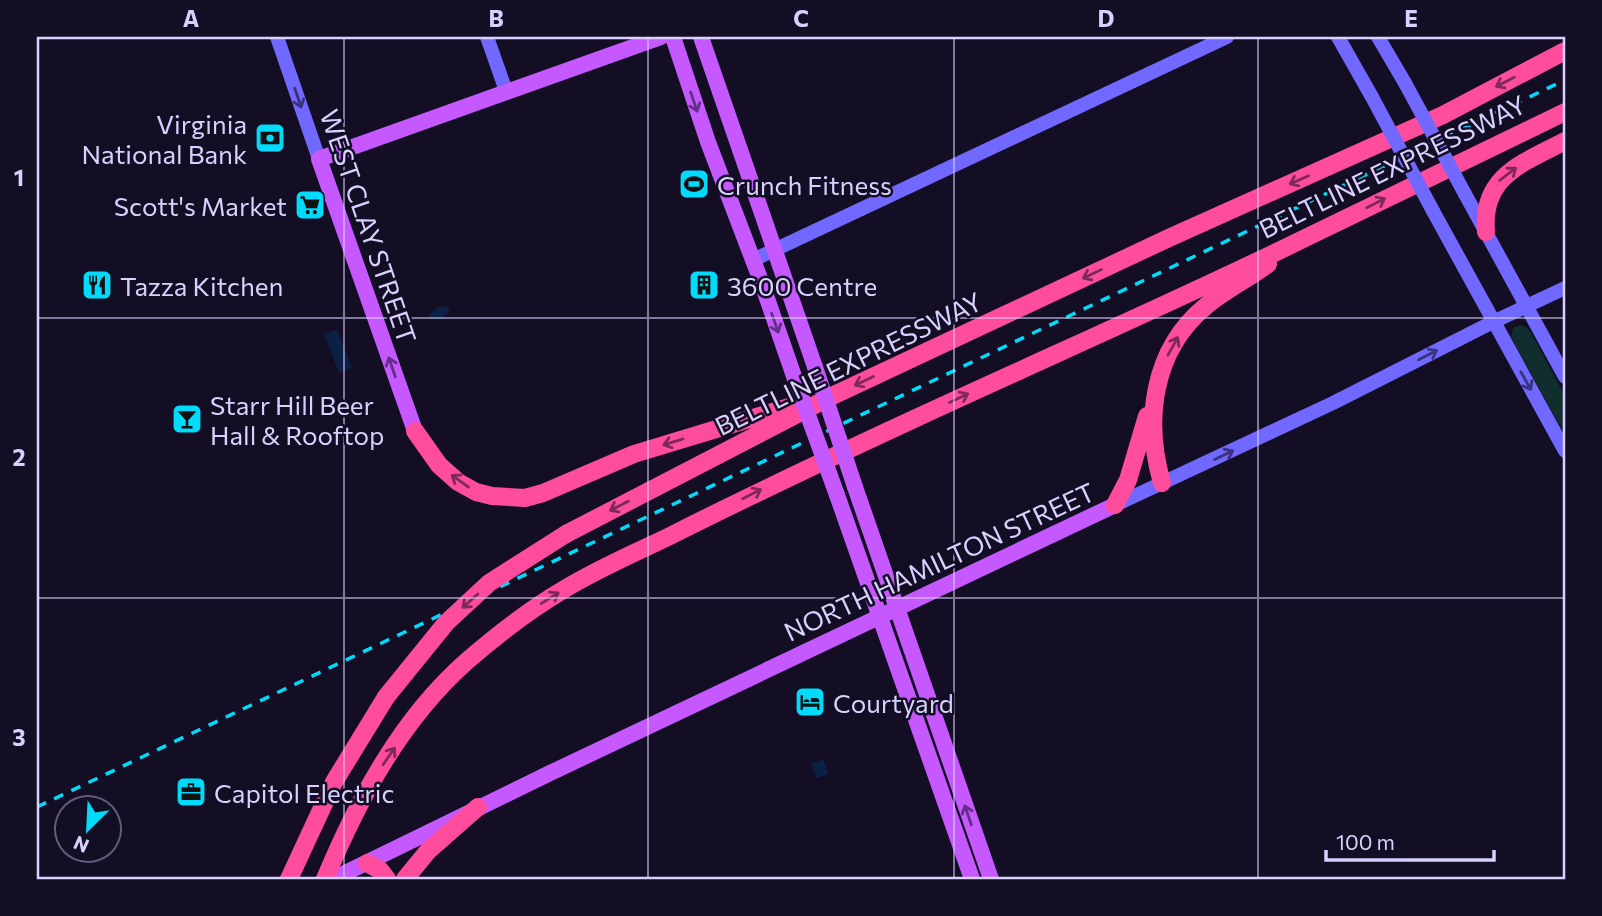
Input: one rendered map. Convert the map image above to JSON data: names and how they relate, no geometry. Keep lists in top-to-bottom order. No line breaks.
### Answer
{"streets":{"highway":["BELTLINE EXPRESSWAY"],"main road":["WEST CLAY STREET","NORTH HAMILTON STREET"]},"places":{"bank":["Virginia National Bank"],"sports":["Crunch Fitness"],"supermarket":["Scott's Market"],"restaurant":["Tazza Kitchen"],"building":["3600 Centre"],"bar":["Starr Hill Beer Hall & Rooftop"],"hotel":["Courtyard"],"office":["Capitol Electric"]},"scale_bar":"100 m","north":"bottom left","grid":{"columns":["A","B","C","D","E"],"rows":["1","2","3"]}}
